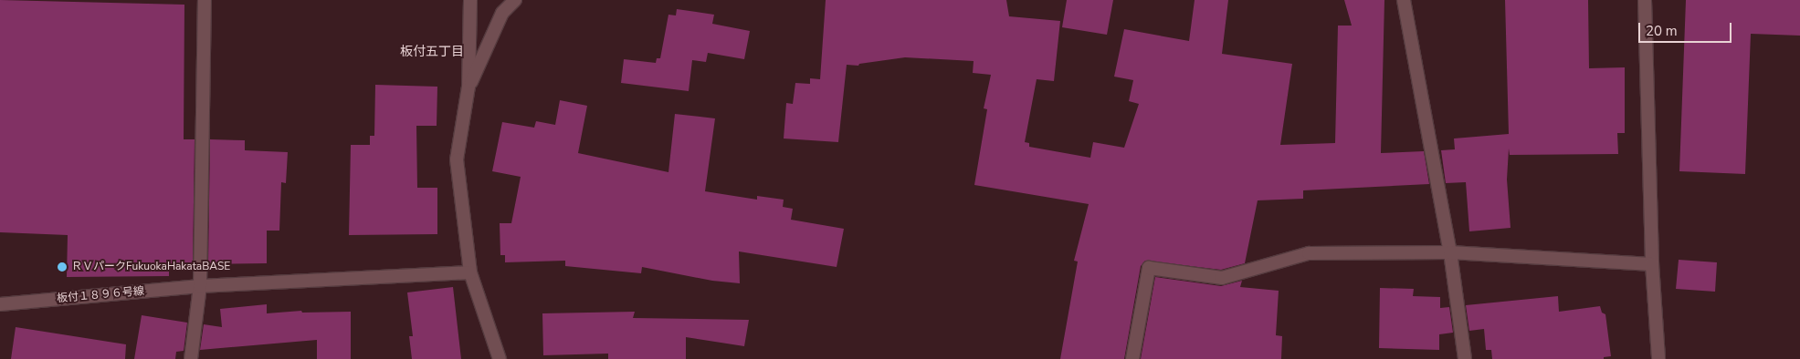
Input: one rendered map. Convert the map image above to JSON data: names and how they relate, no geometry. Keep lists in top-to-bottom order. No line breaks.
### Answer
{"streets":{"street":["板付１８９６号線"]},"districts":["板付五丁目"],"places":["ＲＶパークFukuokaHakataBASE"],"scale_bar":"20 m"}
